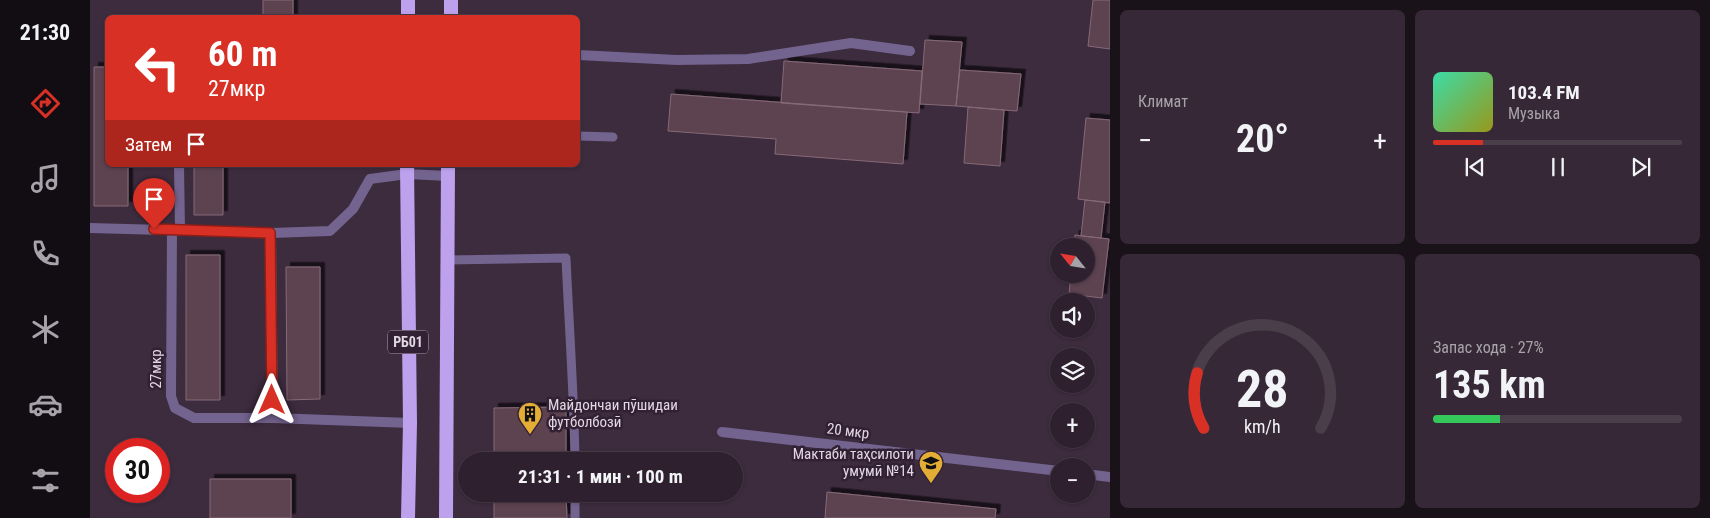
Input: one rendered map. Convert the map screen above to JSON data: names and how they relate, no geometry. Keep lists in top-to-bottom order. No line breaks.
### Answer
{"streets":{"highway":["РБ01"],"street":["27мкр","20 мкр"]},"crossings":[["РБ01","27мкр"]],"places":{"building":["Майдончаи пӯшидаи футболбозӣ"],"school or university":["Мактаби таҳсилоти умумӣ №14"]},"north":"top left","page":{"tabs":"21:30","tile":["Климат",["Запас хода · 27%","135 km"]],"turn":["60 m","27мкр"],"song":["103.4 FM","Музыка"],"heat":["−","20°","+"],"then":"Затем","map_buttons":["+","−"],"limit":"30","trip":"21:31 · 1 мин · 100 m","gauge":["28","km/h"]}}
